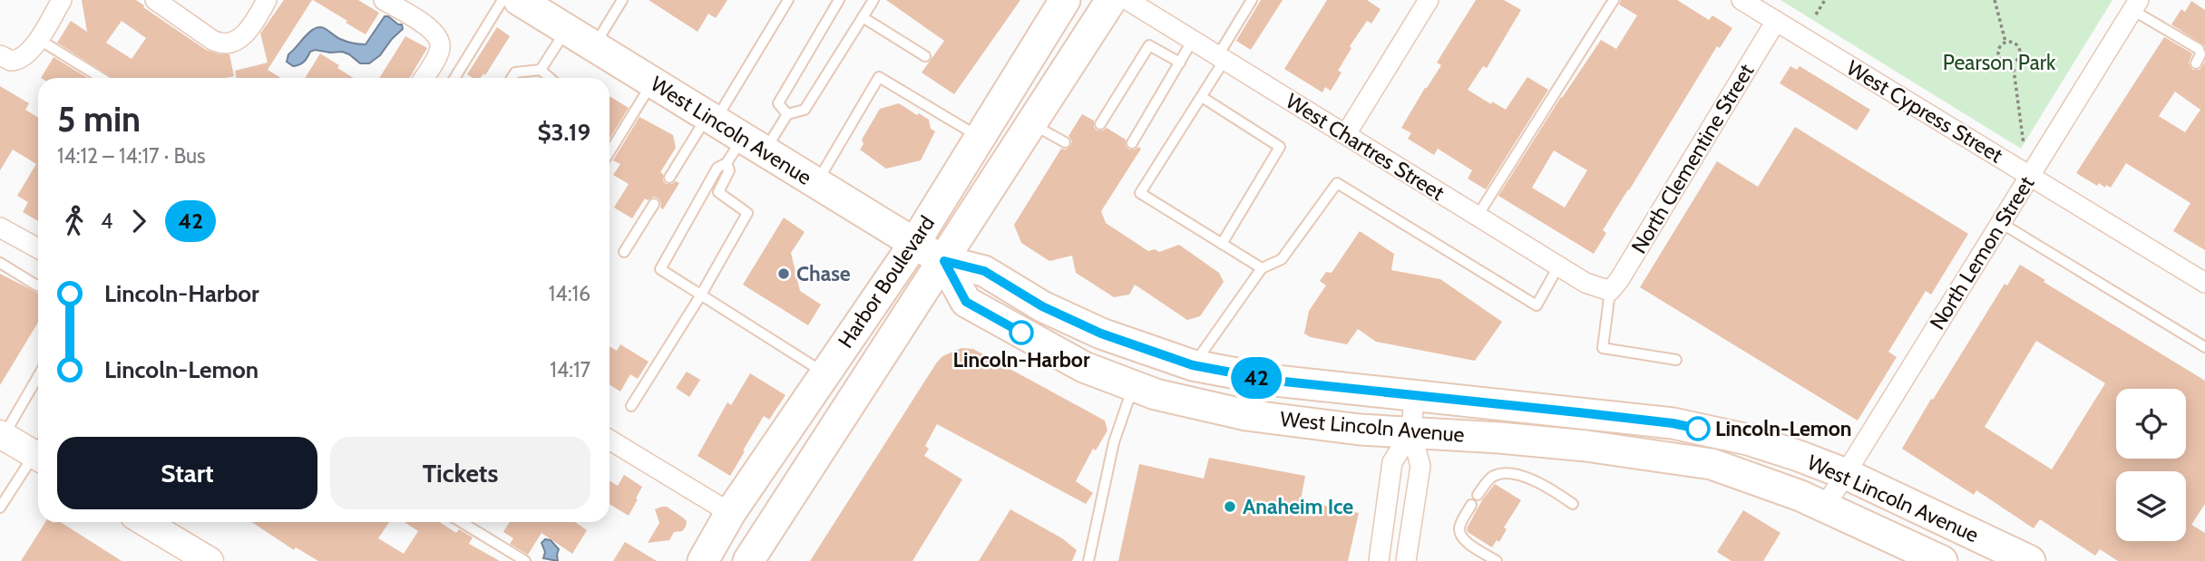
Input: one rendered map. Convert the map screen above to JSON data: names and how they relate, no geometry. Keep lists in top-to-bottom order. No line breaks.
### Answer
{"streets":{"main road":["West Lincoln Avenue","Harbor Boulevard"],"street":["West Cypress Street","West Chartres Street","North Clementine Street","North Lemon Street"]},"crossings":[["West Cypress Street","North Clementine Street"],["West Cypress Street","North Lemon Street"],["West Lincoln Avenue","North Lemon Street"],["West Lincoln Avenue","Harbor Boulevard"],["West Chartres Street","North Clementine Street"]],"parks":["Pearson Park"],"places":["Chase","Lincoln-Harbor","Lincoln-Lemon","Anaheim Ice"],"lines":["bus line 42"],"page":{"on_map":"42","heading":["5 min","14:12 – 14:17 · Bus","$3.19"],"legs":["4","42"],"list":[{"name":"Lincoln-Harbor","value":"14:16"},{"name":"Lincoln-Lemon","value":"14:17"}],"buttons":["Start","Tickets"]}}
